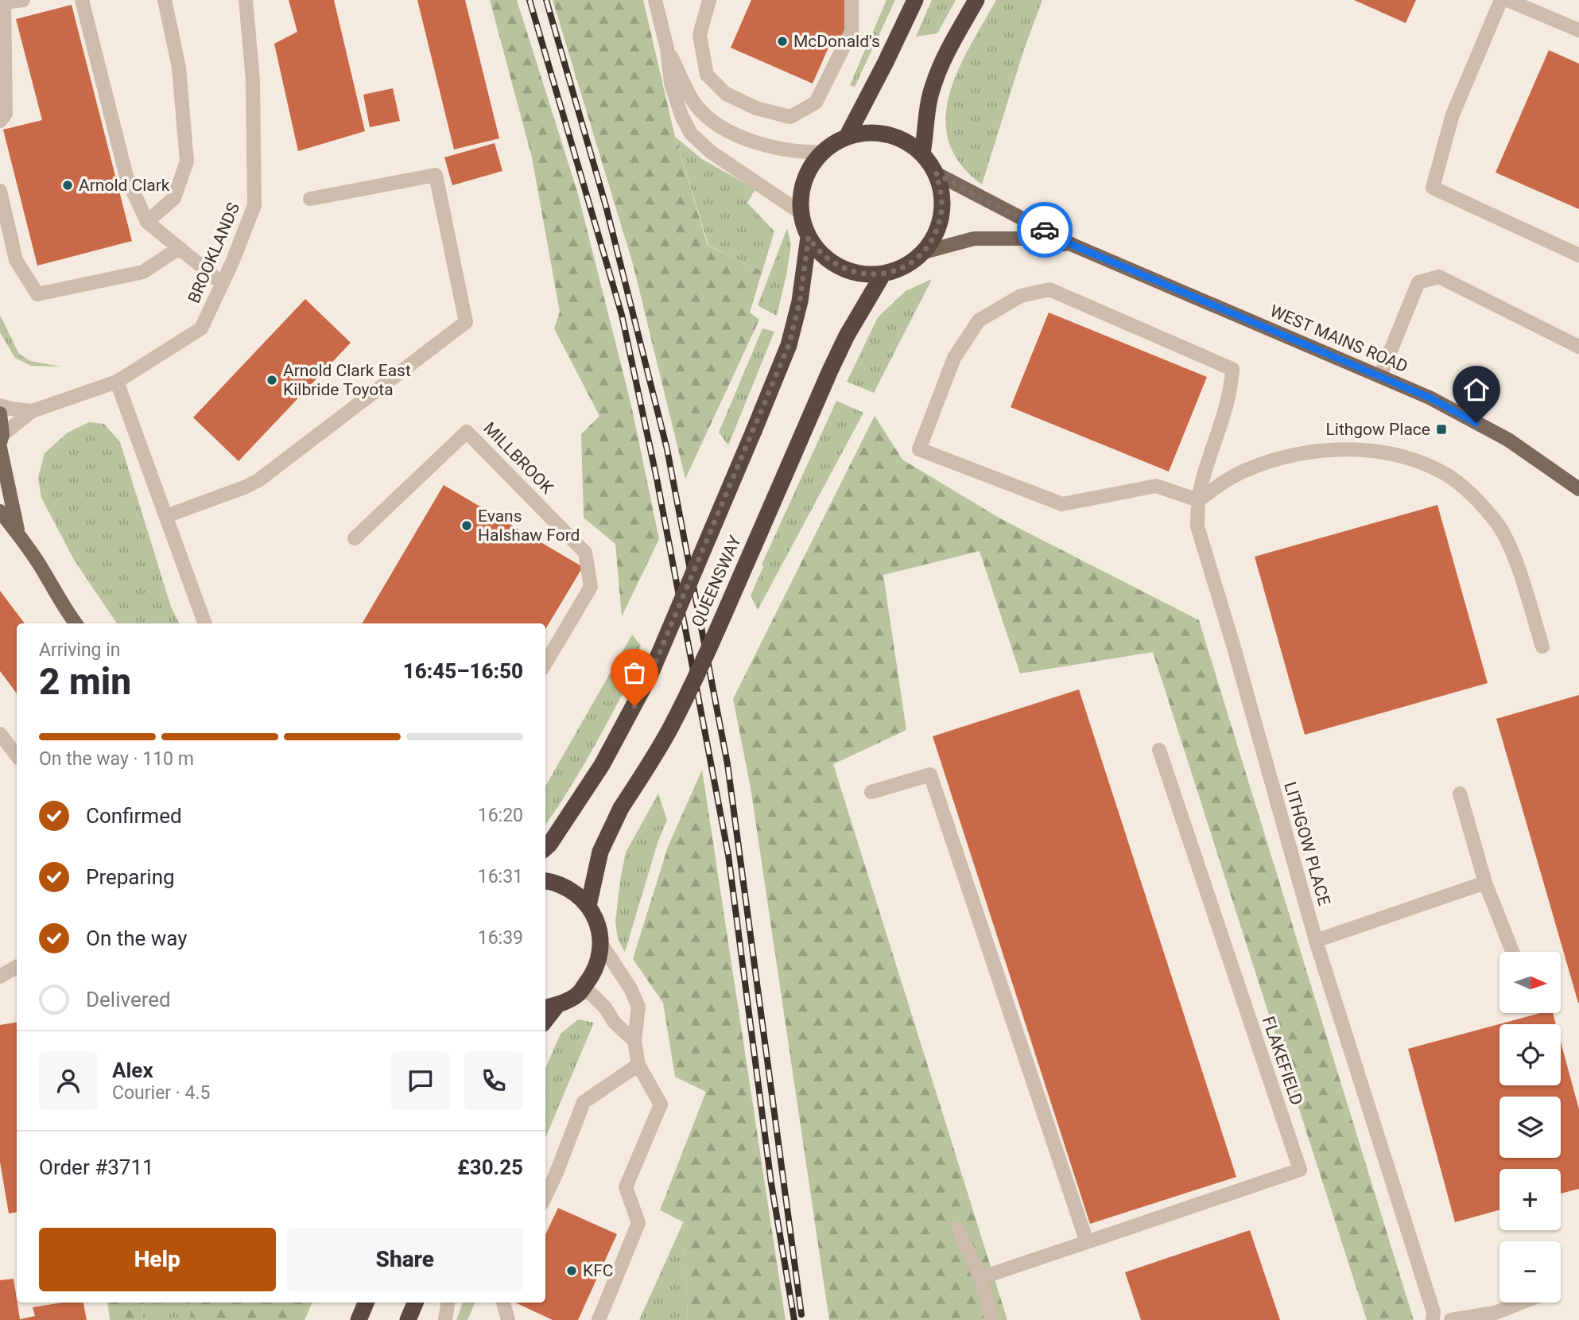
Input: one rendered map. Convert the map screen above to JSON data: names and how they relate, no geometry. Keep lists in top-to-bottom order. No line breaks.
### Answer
{"streets":{"highway":["QUEENSWAY"],"main road":["WEST MAINS ROAD"],"street":["BROOKLANDS","MILLBROOK","LITHGOW PLACE","FLAKEFIELD"]},"crossings":[["WEST MAINS ROAD","QUEENSWAY"]],"places":{"other":["McDonald's","Arnold Clark","Arnold Clark East Kilbride Toyota","Evans Halshaw Ford","KFC"],"transit":["Lithgow Place"]},"north":"right","page":{"heading":["2 min","Arriving in","16:45–16:50"],"panel":["Alex","Courier · 4.5","Order #3711","£30.25"],"bar":"On the way · 110 m","list":[["Confirmed","16:20"],["Preparing","16:31"],["On the way","16:39"],"Delivered"],"map_buttons":["+","−"],"buttons":["Help","Share"]}}
